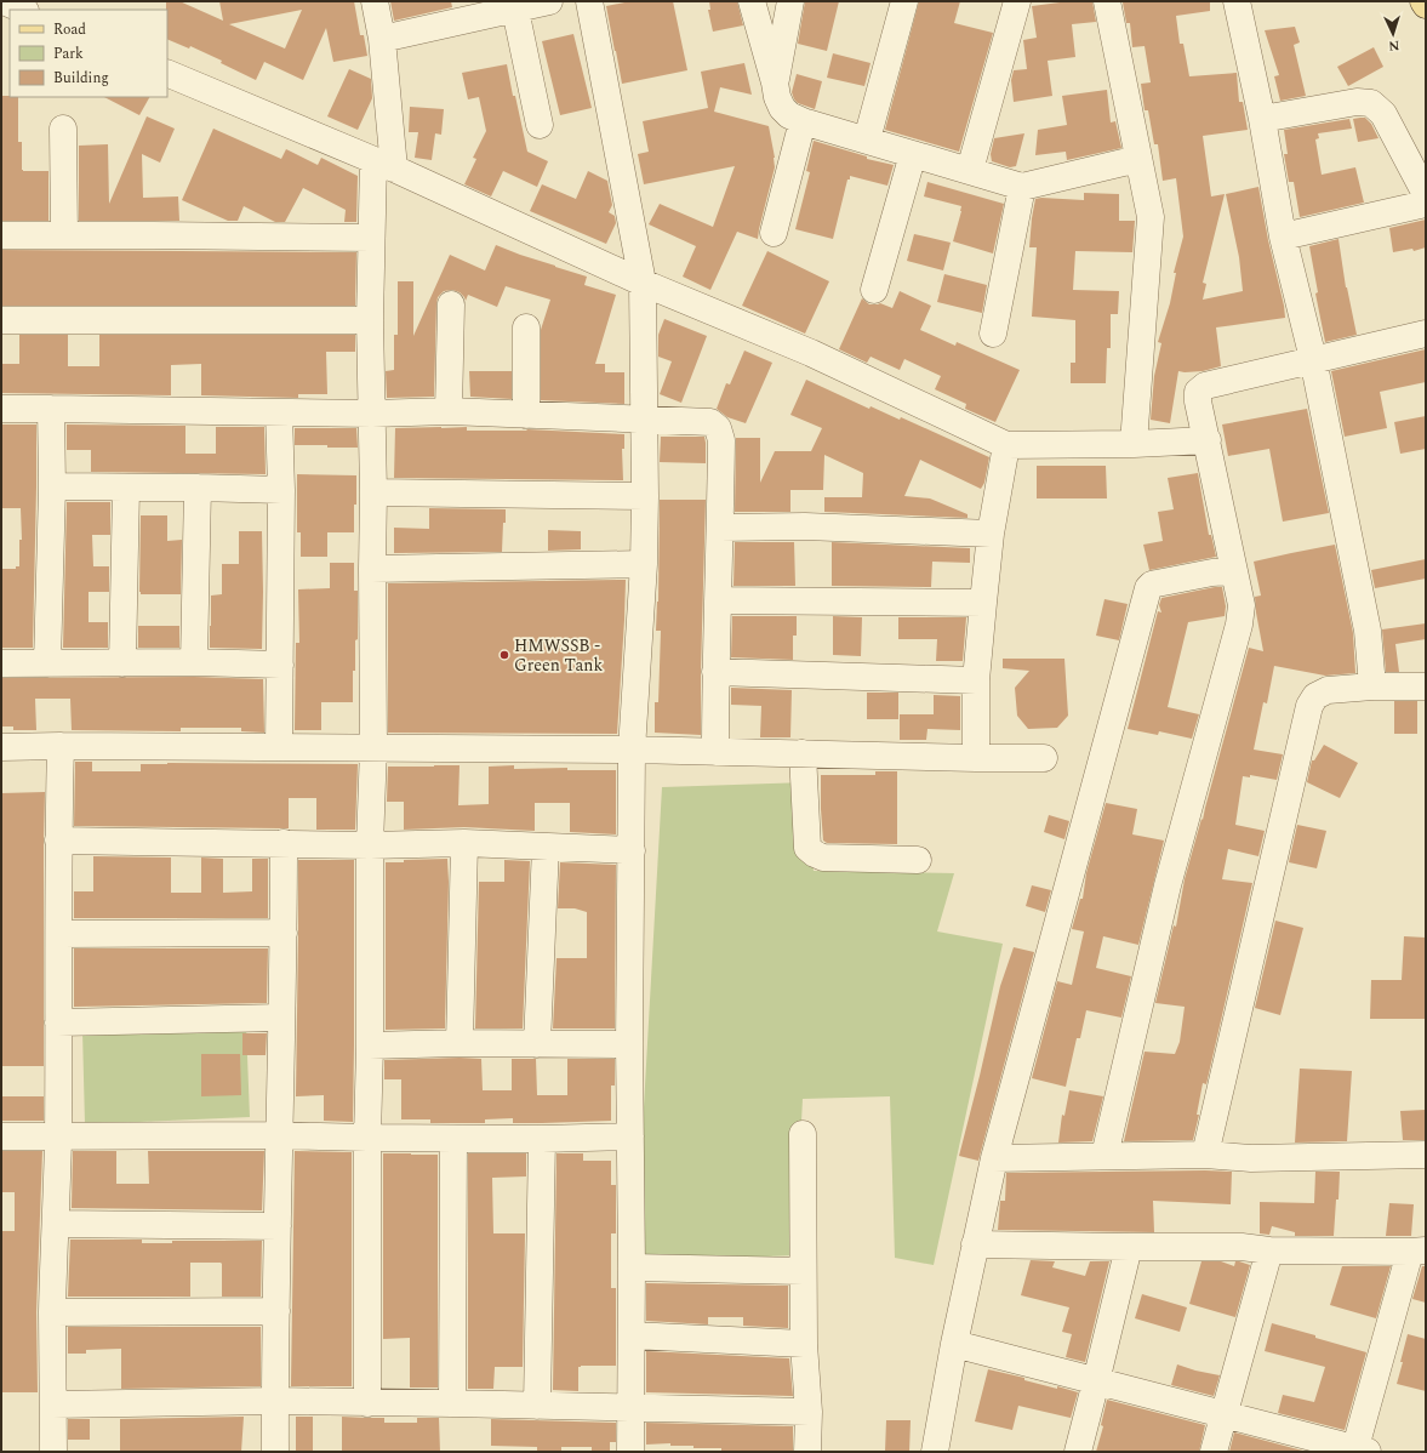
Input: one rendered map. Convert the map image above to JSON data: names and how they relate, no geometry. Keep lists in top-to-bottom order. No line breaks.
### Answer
{"places":["HMWSSB - Green Tank"],"legend":["Road","Park","Building"],"north":"bottom"}
